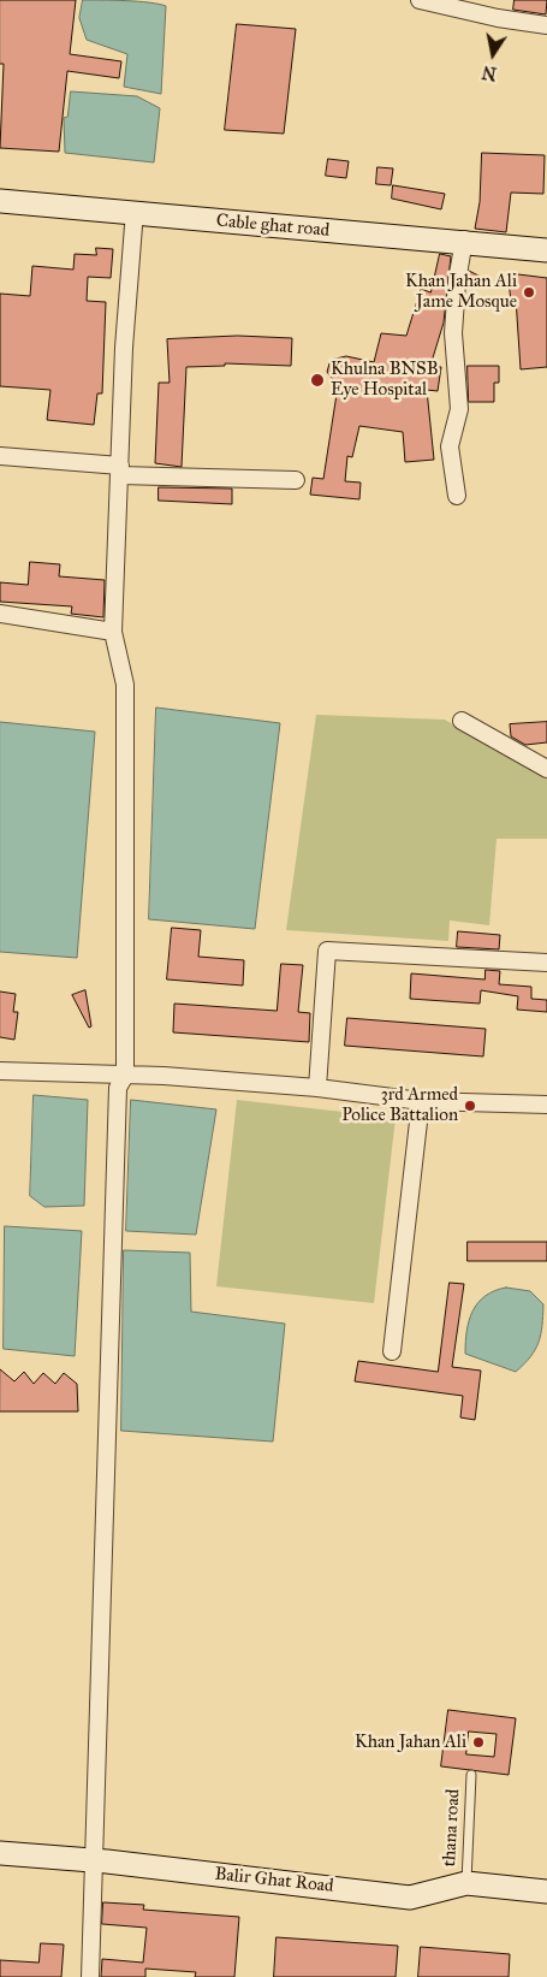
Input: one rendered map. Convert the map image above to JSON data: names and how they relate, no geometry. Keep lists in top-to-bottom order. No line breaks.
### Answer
{"streets":{"street":["Cable ghat road","Balir Ghat Road"],"lane":["thana road"]},"crossings":[["thana road","Balir Ghat Road"]],"places":["Khan Jahan Ali Jame Mosque","Khulna BNSB Eye Hospital","3rd Armed Police Battalion","Khan Jahan Ali"],"north":"bottom"}
